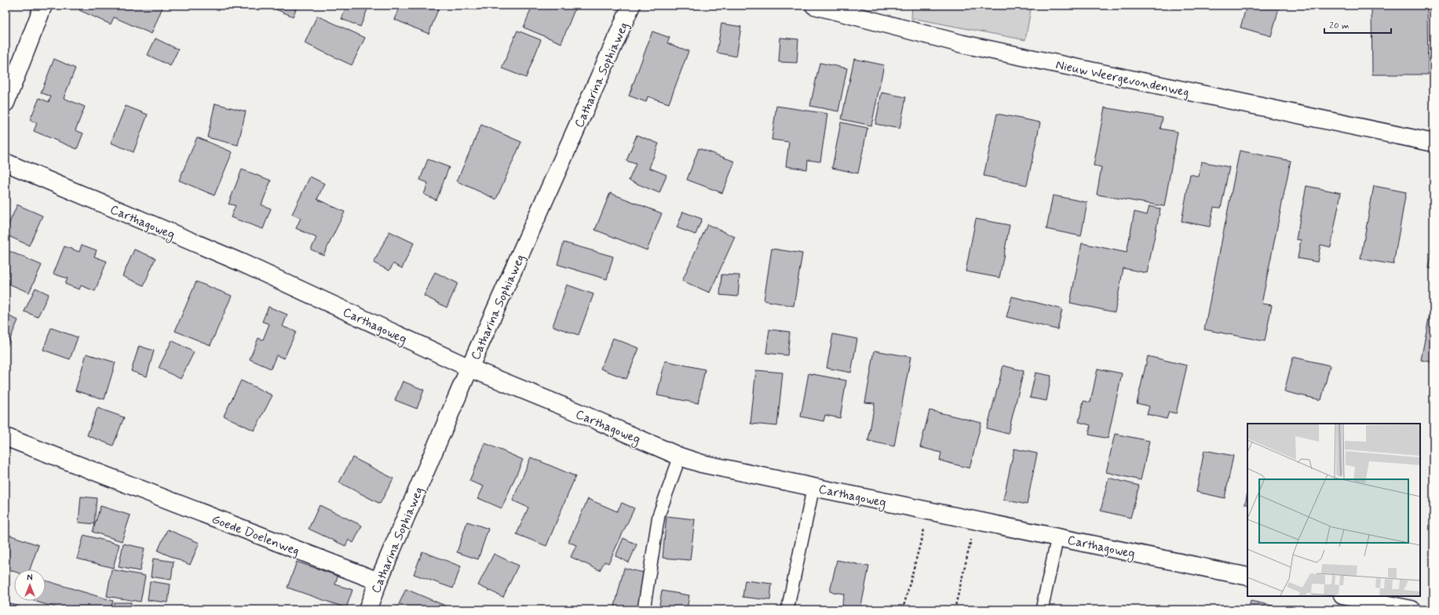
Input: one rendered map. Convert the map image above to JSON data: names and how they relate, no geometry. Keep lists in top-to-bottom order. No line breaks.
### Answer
{"streets":{"street":["Catharina Sophiaweg","Nieuw Weergevondenweg","Carthagoweg","Goede Doelenweg"]},"crossings":[["Catharina Sophiaweg","Carthagoweg"],["Catharina Sophiaweg","Goede Doelenweg"]],"scale_bar":"20 m","north":"top"}
